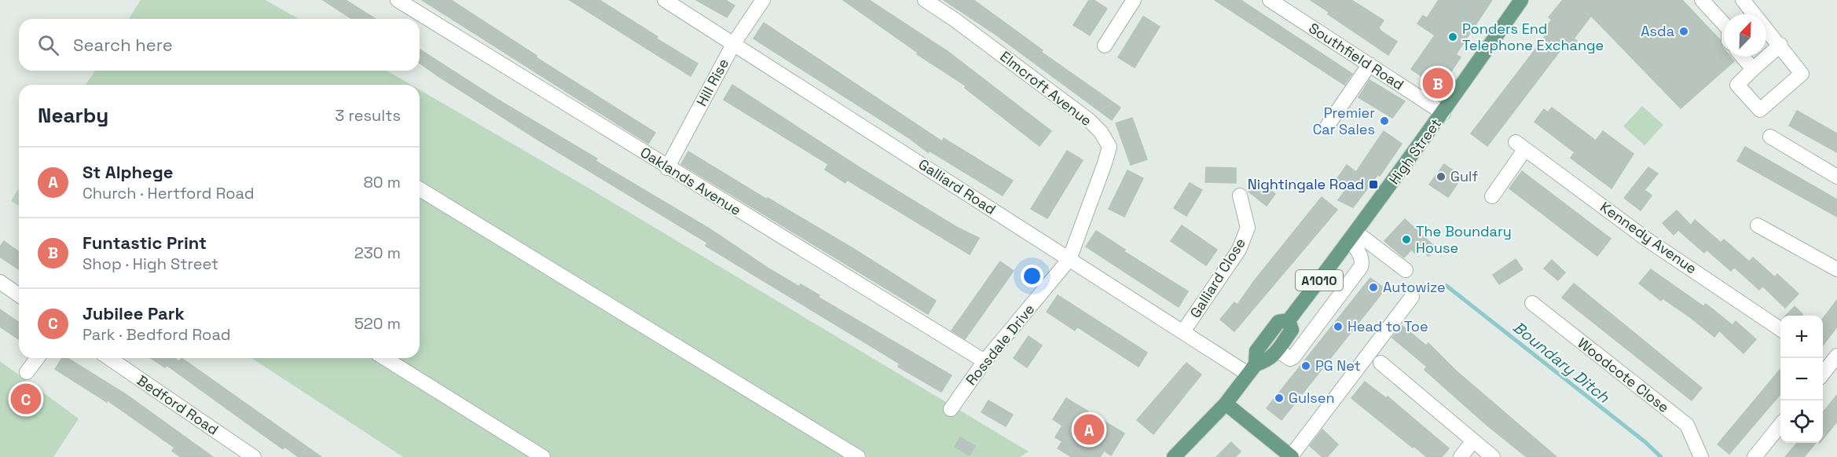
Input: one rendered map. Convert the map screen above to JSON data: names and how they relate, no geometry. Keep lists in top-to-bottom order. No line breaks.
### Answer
{"streets":{"main road":["High Street","A1010"],"street":["Southfield Road","Hill Rise","Elmcroft Avenue","Oaklands Avenue","Galliard Road","Kennedy Avenue","Galliard Close","Rossdale Drive","Woodcote Close","Bedford Road"]},"crossings":[["Southfield Road","High Street"],["Hill Rise","Oaklands Avenue"],["Hill Rise","Galliard Road"],["Elmcroft Avenue","Galliard Road"],["Elmcroft Avenue","Rossdale Drive"],["High Street","A1010"],["Oaklands Avenue","Rossdale Drive"],["Galliard Road","Galliard Close"],["Galliard Road","A1010"],["Galliard Road","Rossdale Drive"]],"water":["Boundary Ditch"],"places":{"other":["Asda","Ponders End Telephone Exchange","Premier Car Sales","Gulf","The Boundary House","Autowize","Head to Toe","PG Net","Gulsen"],"transit":["Nightingale Road"]},"north":"top right","page":{"search":"Search here","pins":["B","C","A"],"heading":["Nearby","3 results"],"list":[{"mark":"A","name":"St Alphege","note":"Church · Hertford Road","value":"80 m"},{"mark":"B","name":"Funtastic Print","note":"Shop · High Street","value":"230 m"},{"mark":"C","name":"Jubilee Park","note":"Park · Bedford Road","value":"520 m"}],"map_buttons":["+","−"]}}
